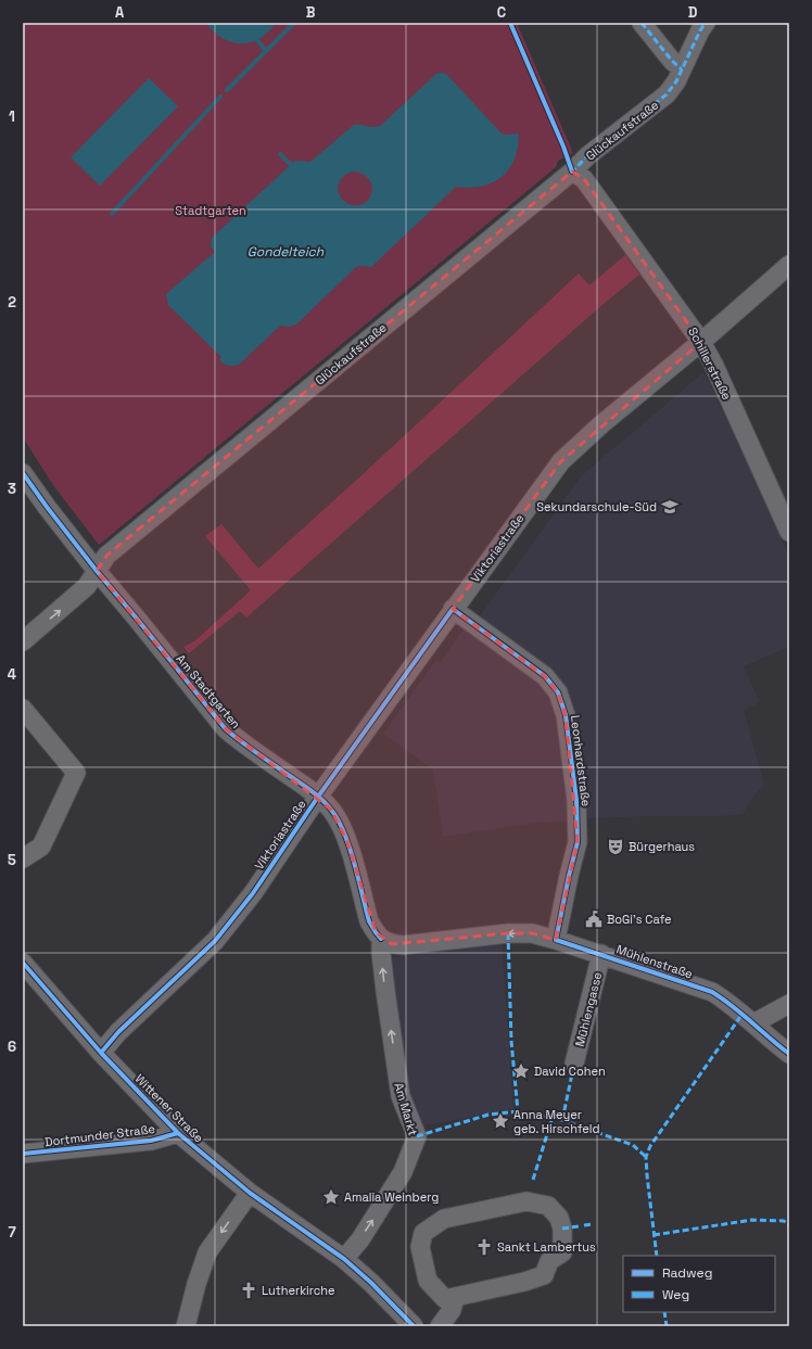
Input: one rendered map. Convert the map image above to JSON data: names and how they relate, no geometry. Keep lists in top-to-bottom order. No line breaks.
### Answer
{"streets":{"street":["Glückaufstraße","Schillerstraße","Viktoriastraße","Am Stadtgarten","Leonhardstraße","Mühlenstraße","Mühlengasse","Wittener Straße","Am Markt","Dortmunder Straße"]},"crossings":[["Glückaufstraße","Schillerstraße"],["Glückaufstraße","Am Stadtgarten"],["Schillerstraße","Viktoriastraße"],["Viktoriastraße","Am Stadtgarten"],["Viktoriastraße","Leonhardstraße"],["Viktoriastraße","Wittener Straße"],["Am Stadtgarten","Mühlenstraße"],["Am Stadtgarten","Am Markt"],["Leonhardstraße","Mühlenstraße"],["Mühlenstraße","Mühlengasse"],["Mühlenstraße","Am Markt"],["Wittener Straße","Am Markt"],["Wittener Straße","Dortmunder Straße"]],"one_way":["Mühlenstraße","Am Markt"],"water":["Gondelteich"],"parks":["Stadtgarten"],"places":{"school or university":["Sekundarschule-Süd"],"theatre":["Bürgerhaus"],"public building":["BoGi's Cafe"],"place":["David Cohen","Anna Meyer geb. Hirschfeld","Amalia Weinberg"],"church":["Sankt Lambertus","Lutherkirche"]},"legend":["Radweg","Weg"],"grid":{"columns":["A","B","C","D"],"rows":["1","2","3","4","5","6","7"]}}
